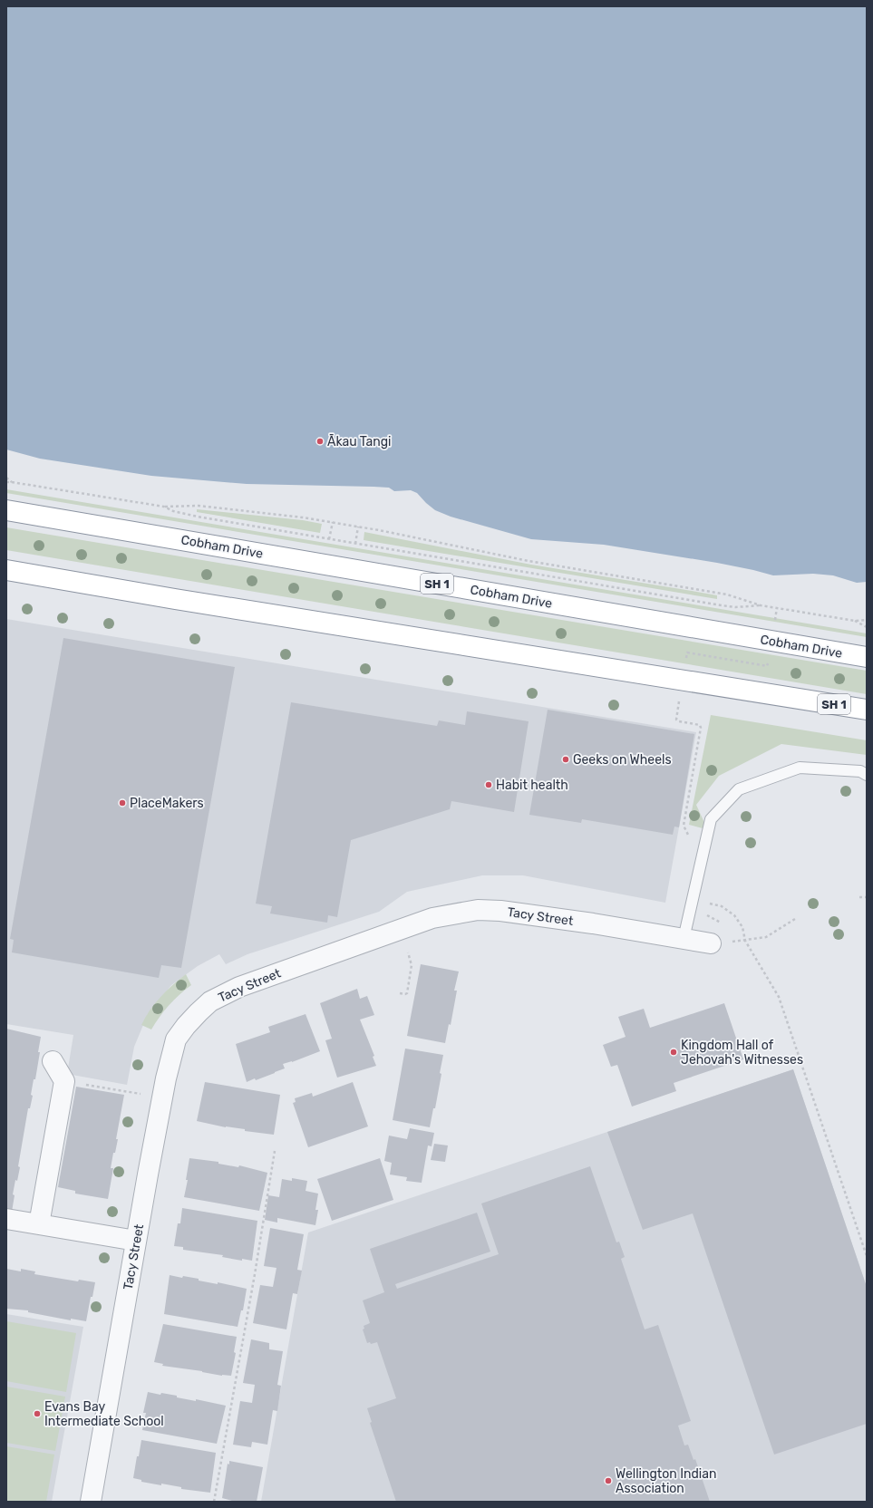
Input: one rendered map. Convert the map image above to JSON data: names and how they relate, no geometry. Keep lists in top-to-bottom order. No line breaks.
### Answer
{"streets":{"highway":["Cobham Drive","SH 1"],"street":["Tacy Street"]},"places":["Ākau Tangi","Geeks on Wheels","Habit health","PlaceMakers","Kingdom Hall of Jehovah's Witnesses","Evans Bay Intermediate School","Wellington Indian Association"]}
